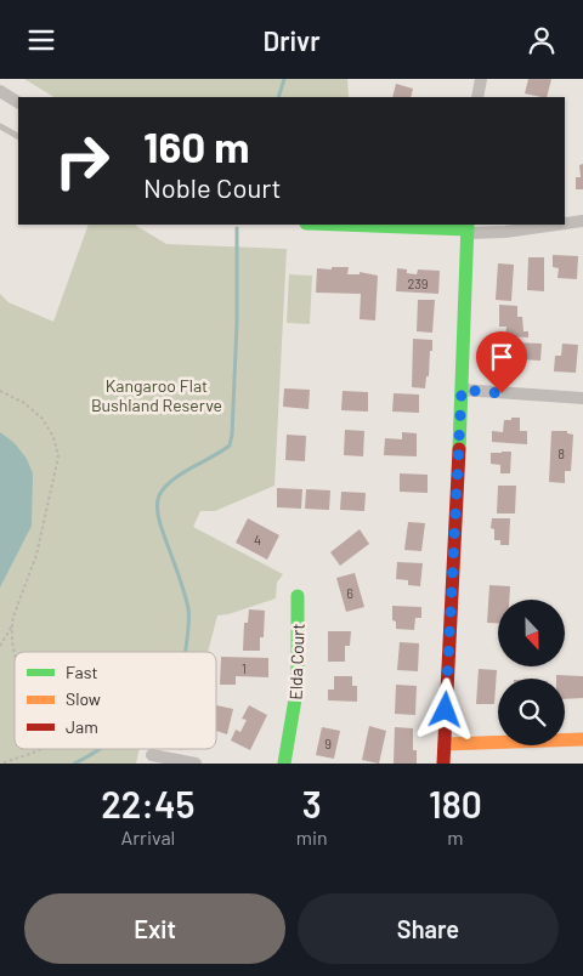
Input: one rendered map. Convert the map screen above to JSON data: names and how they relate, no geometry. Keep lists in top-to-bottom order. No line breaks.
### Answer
{"streets":{"street":["Elda Court"]},"parks":["Kangaroo Flat Bushland Reserve"],"house_numbers":["239","8","4","6","1","9"],"legend":["Fast","Slow","Jam"],"north":"bottom","page":{"header":"Drivr","turn":["160 m","Noble Court"],"eta":["22:45","Arrival","3","min","180","m"],"buttons":["Exit","Share"]}}
